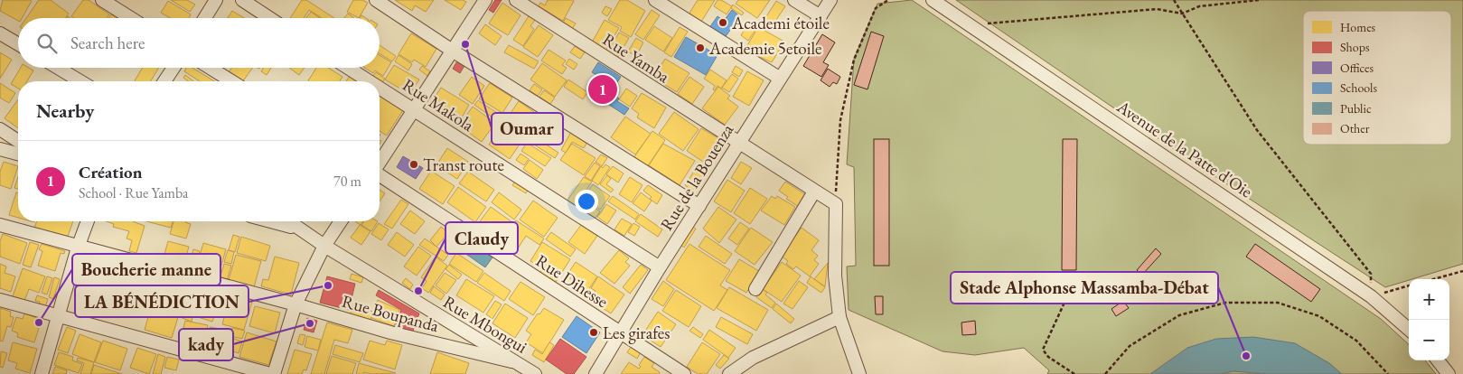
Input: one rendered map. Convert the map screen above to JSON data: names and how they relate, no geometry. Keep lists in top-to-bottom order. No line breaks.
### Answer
{"streets":{"street":["Rue Yamba","Rue Makola","Avenue de la Patte d'Oie","Rue de la Bouenza","Rue Dihesse","Rue Boupanda","Rue Mbongui"]},"crossings":[["Rue Yamba","Rue de la Bouenza"],["Rue Makola","Rue de la Bouenza"],["Rue de la Bouenza","Rue Dihesse"],["Rue Boupanda","Rue Mbongui"]],"places":["Academi étoile","Oumar","Academie 5etoile","Transt route","LA BÉNÉDICTION","Claudy","Boucherie manne","kady","Les girafes","Stade Alphonse Massamba-Débat"],"legend":["Homes","Shops","Offices","Schools","Public","Other"],"page":{"search":"Search here","pins":"1","heading":"Nearby","list":[{"mark":"1","name":"Création","note":"School · Rue Yamba","value":"70 m"}],"map_buttons":["+","−"]}}
